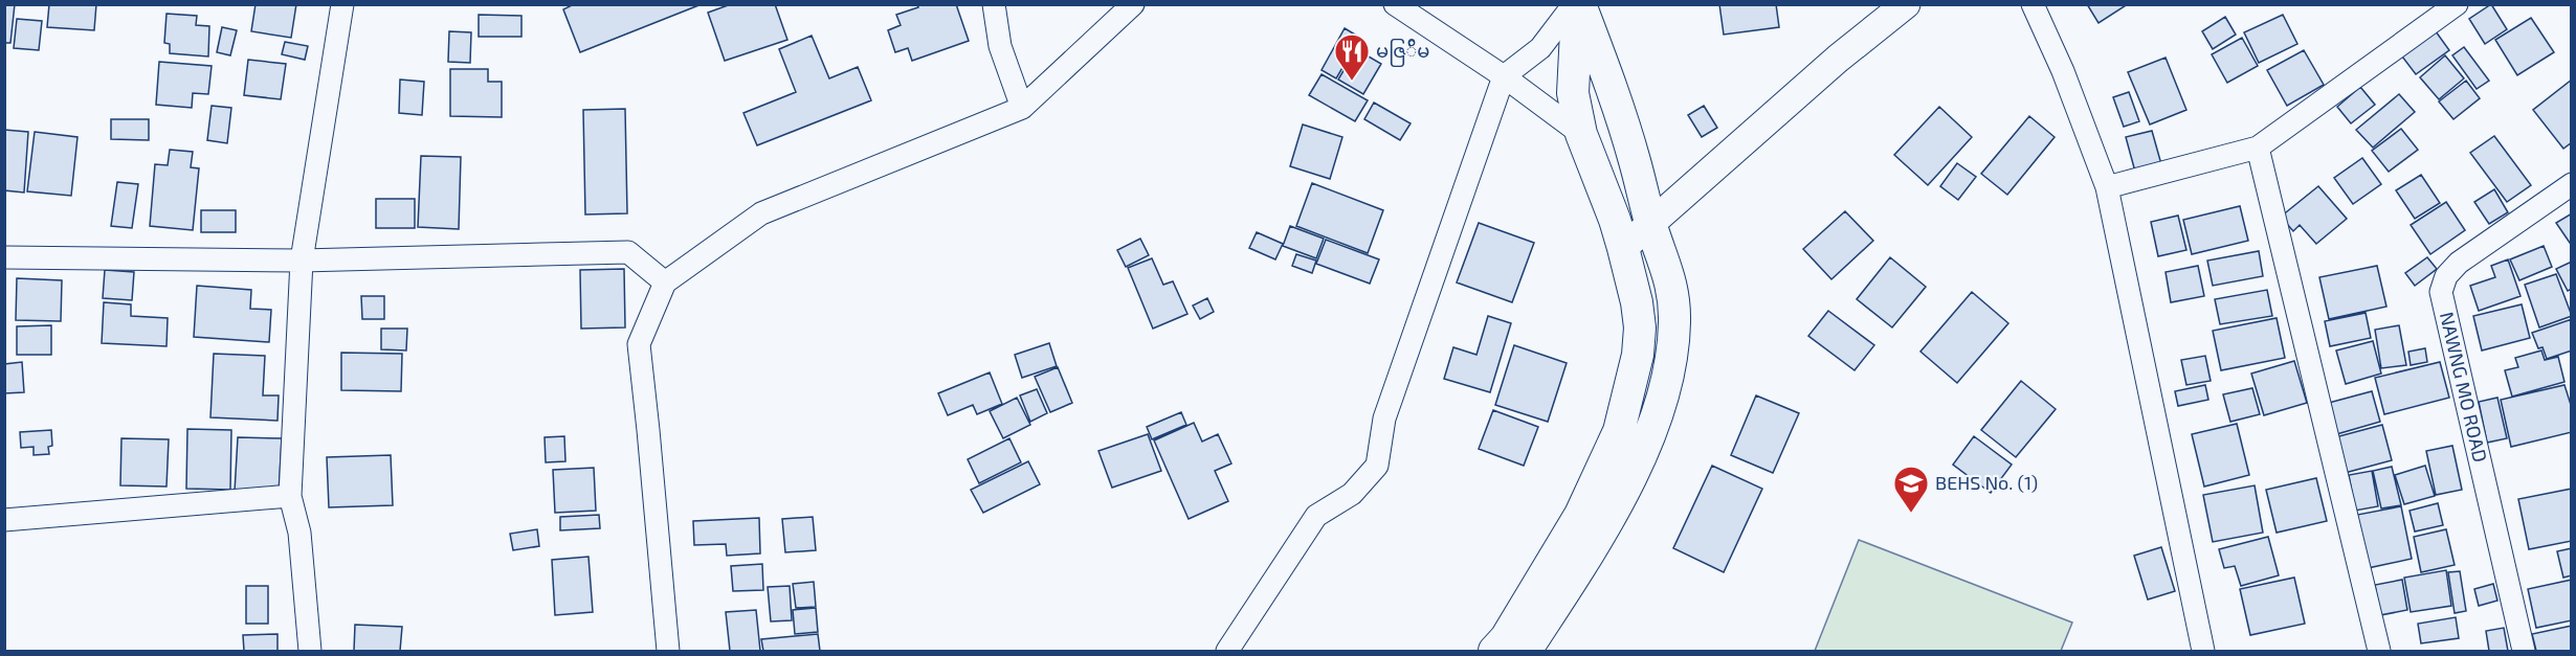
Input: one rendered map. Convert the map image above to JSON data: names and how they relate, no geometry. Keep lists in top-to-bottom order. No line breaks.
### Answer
{"streets":{"street":["NAWNG MO ROAD"]},"places":{"restaurant":["မဇြ်ိမ"],"school or university":["BEHS No. (1)"]}}
